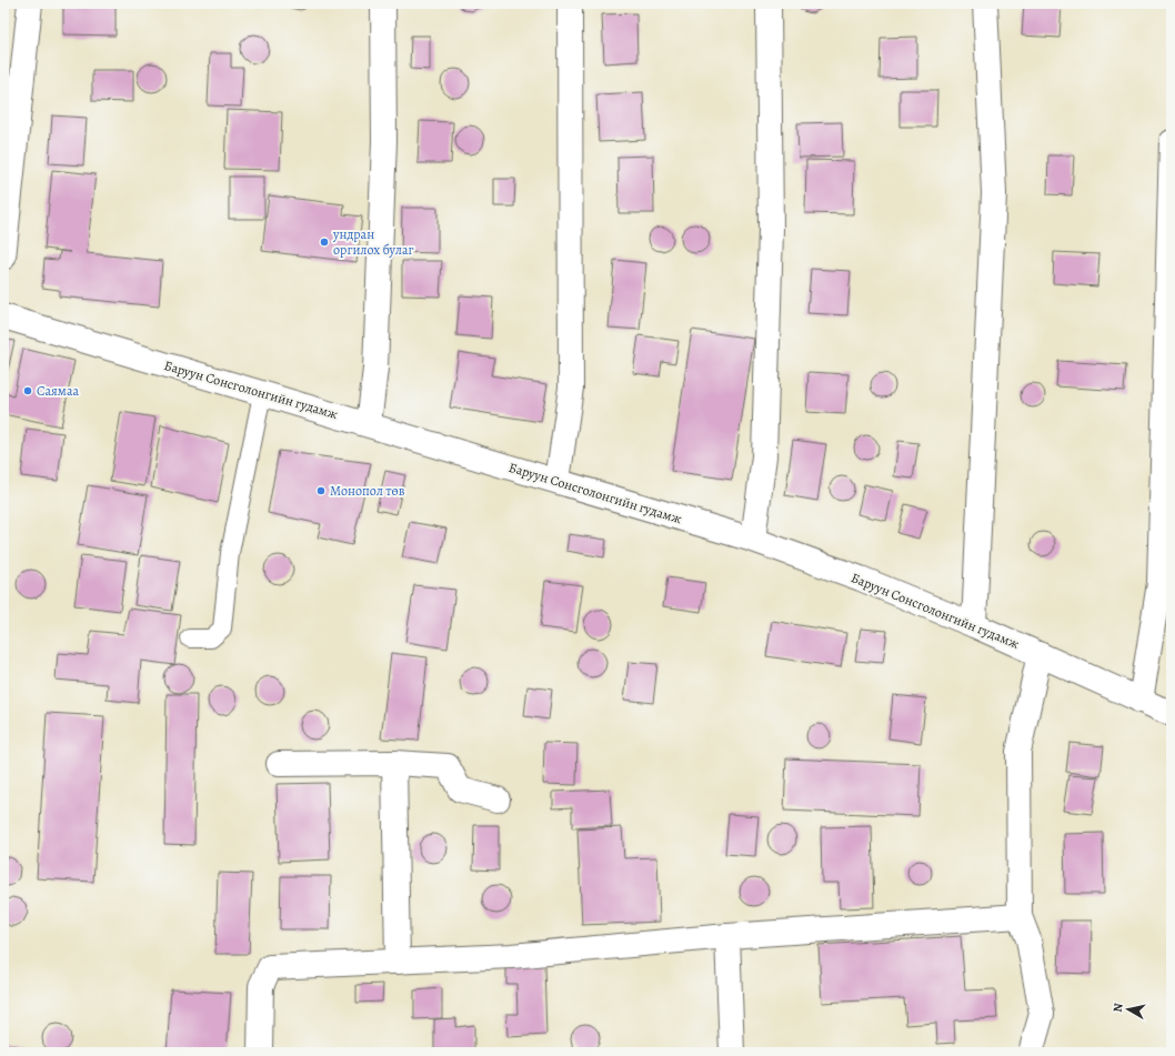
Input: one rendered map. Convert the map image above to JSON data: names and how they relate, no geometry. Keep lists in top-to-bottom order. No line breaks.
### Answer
{"streets":{"street":["Баруун Сонсголонгийн гудамж"]},"places":["ундран оргилох булаг","Саямаа","Монопол төв"],"north":"left"}
